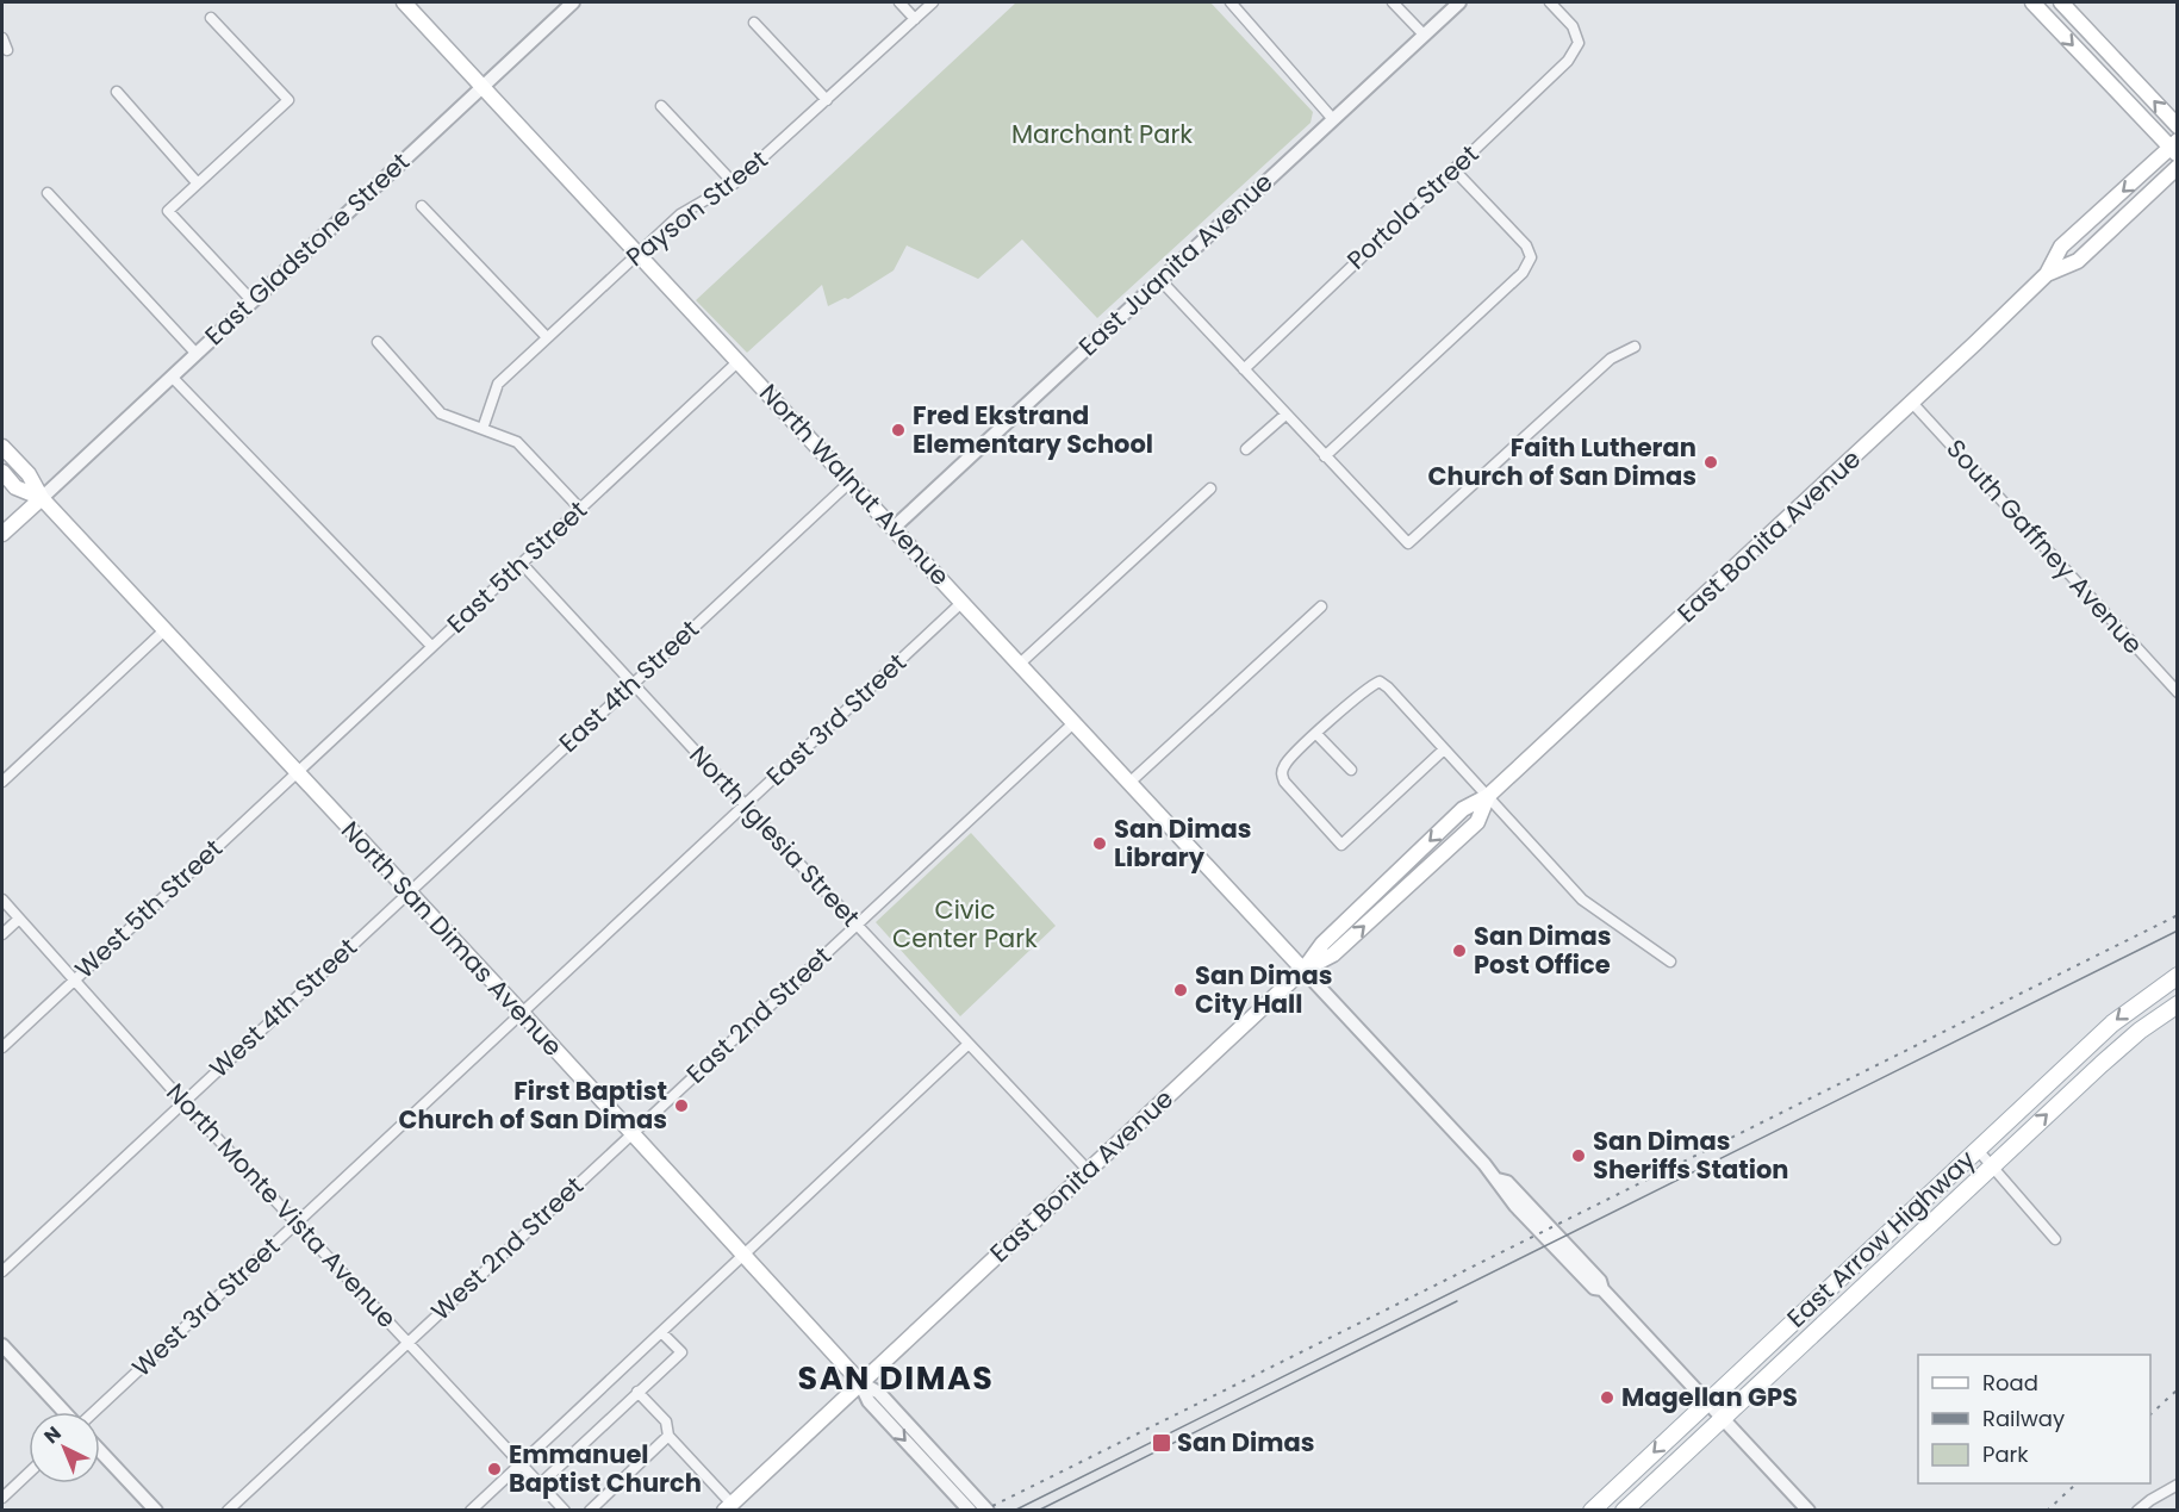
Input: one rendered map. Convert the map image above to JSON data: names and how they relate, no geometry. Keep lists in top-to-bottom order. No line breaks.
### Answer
{"streets":{"main road":["North Walnut Avenue","East Bonita Avenue","North San Dimas Avenue","East Arrow Highway"],"street":["Portola Street","Payson Street","East Gladstone Street","East Juanita Avenue","South Gaffney Avenue","East 5th Street","East 4th Street","East 3rd Street","North Iglesia Street","West 5th Street","West 4th Street","East 2nd Street","North Monte Vista Avenue","West 2nd Street","West 3rd Street"]},"crossings":[["Payson Street","North Walnut Avenue"],["East Gladstone Street","North Walnut Avenue"],["East Gladstone Street","North San Dimas Avenue"],["East Juanita Avenue","North Walnut Avenue"],["North Walnut Avenue","East Bonita Avenue"],["North Walnut Avenue","East 5th Street"],["North Walnut Avenue","East 4th Street"],["North Walnut Avenue","East 3rd Street"],["North Walnut Avenue","East 2nd Street"],["East Bonita Avenue","South Gaffney Avenue"],["East Bonita Avenue","North Iglesia Street"],["East Bonita Avenue","North San Dimas Avenue"],["East 5th Street","North Iglesia Street"],["East 5th Street","West 5th Street"],["East 5th Street","North San Dimas Avenue"],["East 4th Street","North Iglesia Street"],["East 4th Street","North San Dimas Avenue"],["East 4th Street","West 4th Street"],["East 3rd Street","North Iglesia Street"],["East 3rd Street","North San Dimas Avenue"],["East 3rd Street","West 3rd Street"],["North Iglesia Street","East 2nd Street"],["West 5th Street","North San Dimas Avenue"],["West 5th Street","North Monte Vista Avenue"],["North San Dimas Avenue","West 4th Street"],["North San Dimas Avenue","East 2nd Street"],["North San Dimas Avenue","West 2nd Street"],["North San Dimas Avenue","West 3rd Street"],["West 4th Street","North Monte Vista Avenue"],["East 2nd Street","West 2nd Street"],["North Monte Vista Avenue","West 2nd Street"],["North Monte Vista Avenue","West 3rd Street"]],"districts":["SAN DIMAS"],"parks":["Marchant Park","Civic Center Park"],"places":{"other":["Fred Ekstrand Elementary School","Faith Lutheran Church of San Dimas","San Dimas Library","San Dimas Post Office","San Dimas City Hall","First Baptist Church of San Dimas","San Dimas Sheriffs Station","Magellan GPS","Emmanuel Baptist Church"],"transit":["San Dimas"]},"legend":["Road","Railway","Park"],"north":"top left"}
